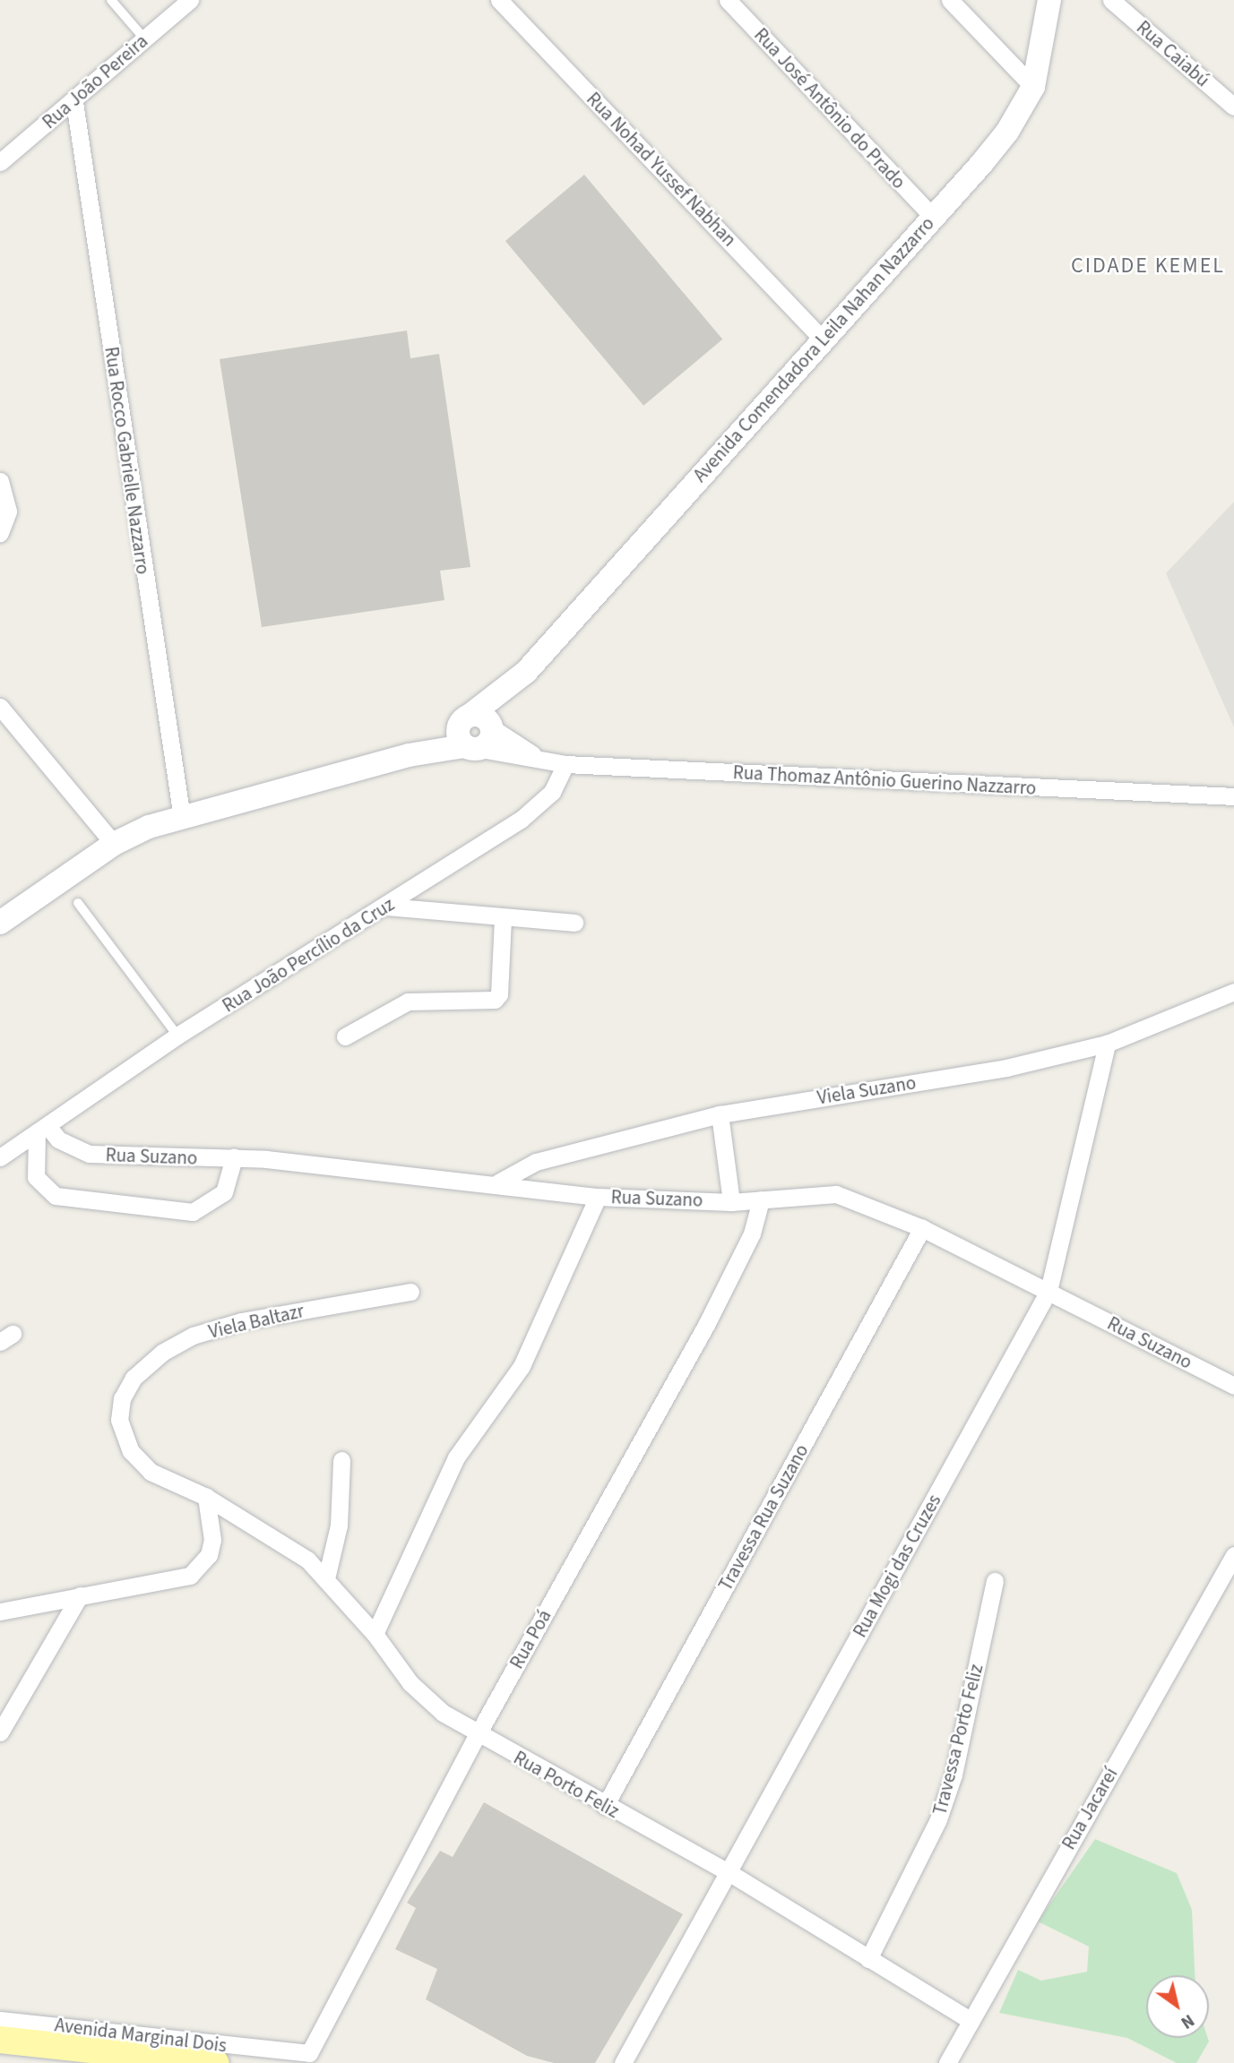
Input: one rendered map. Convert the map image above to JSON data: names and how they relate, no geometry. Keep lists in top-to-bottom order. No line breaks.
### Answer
{"streets":{"main road":["Avenida Comendadora Leila Nahan Nazzarro"],"street":["Rua Caiabú","Rua João Pereira","Rua José Antônio do Prado","Rua Nohad Yussef Nabhan","Rua Rocco Gabrielle Nazzarro","Rua Thomaz Antônio Guerino Nazzarro","Rua João Percílio da Cruz","Viela Suzano","Rua Suzano","Viela Baltazr","Travessa Rua Suzano","Rua Mogi das Cruzes","Rua Poá","Travessa Porto Feliz","Rua Porto Feliz","Rua Jacareí","Avenida Marginal Dois"]},"crossings":[["Rua João Pereira","Rua Rocco Gabrielle Nazzarro"],["Rua José Antônio do Prado","Avenida Comendadora Leila Nahan Nazzarro"],["Rua Nohad Yussef Nabhan","Avenida Comendadora Leila Nahan Nazzarro"],["Avenida Comendadora Leila Nahan Nazzarro","Rua Rocco Gabrielle Nazzarro"],["Avenida Comendadora Leila Nahan Nazzarro","Rua Thomaz Antônio Guerino Nazzarro"],["Rua Thomaz Antônio Guerino Nazzarro","Rua João Percílio da Cruz"],["Rua João Percílio da Cruz","Rua Suzano"],["Viela Suzano","Rua Suzano"],["Viela Suzano","Rua Mogi das Cruzes"],["Rua Suzano","Travessa Rua Suzano"],["Rua Suzano","Rua Mogi das Cruzes"],["Rua Suzano","Rua Poá"],["Viela Baltazr","Rua Porto Feliz"],["Travessa Rua Suzano","Rua Porto Feliz"],["Rua Mogi das Cruzes","Rua Porto Feliz"],["Rua Poá","Rua Porto Feliz"],["Rua Poá","Avenida Marginal Dois"],["Travessa Porto Feliz","Rua Porto Feliz"],["Rua Porto Feliz","Rua Jacareí"]],"districts":["CIDADE KEMEL"],"north":"bottom right"}
